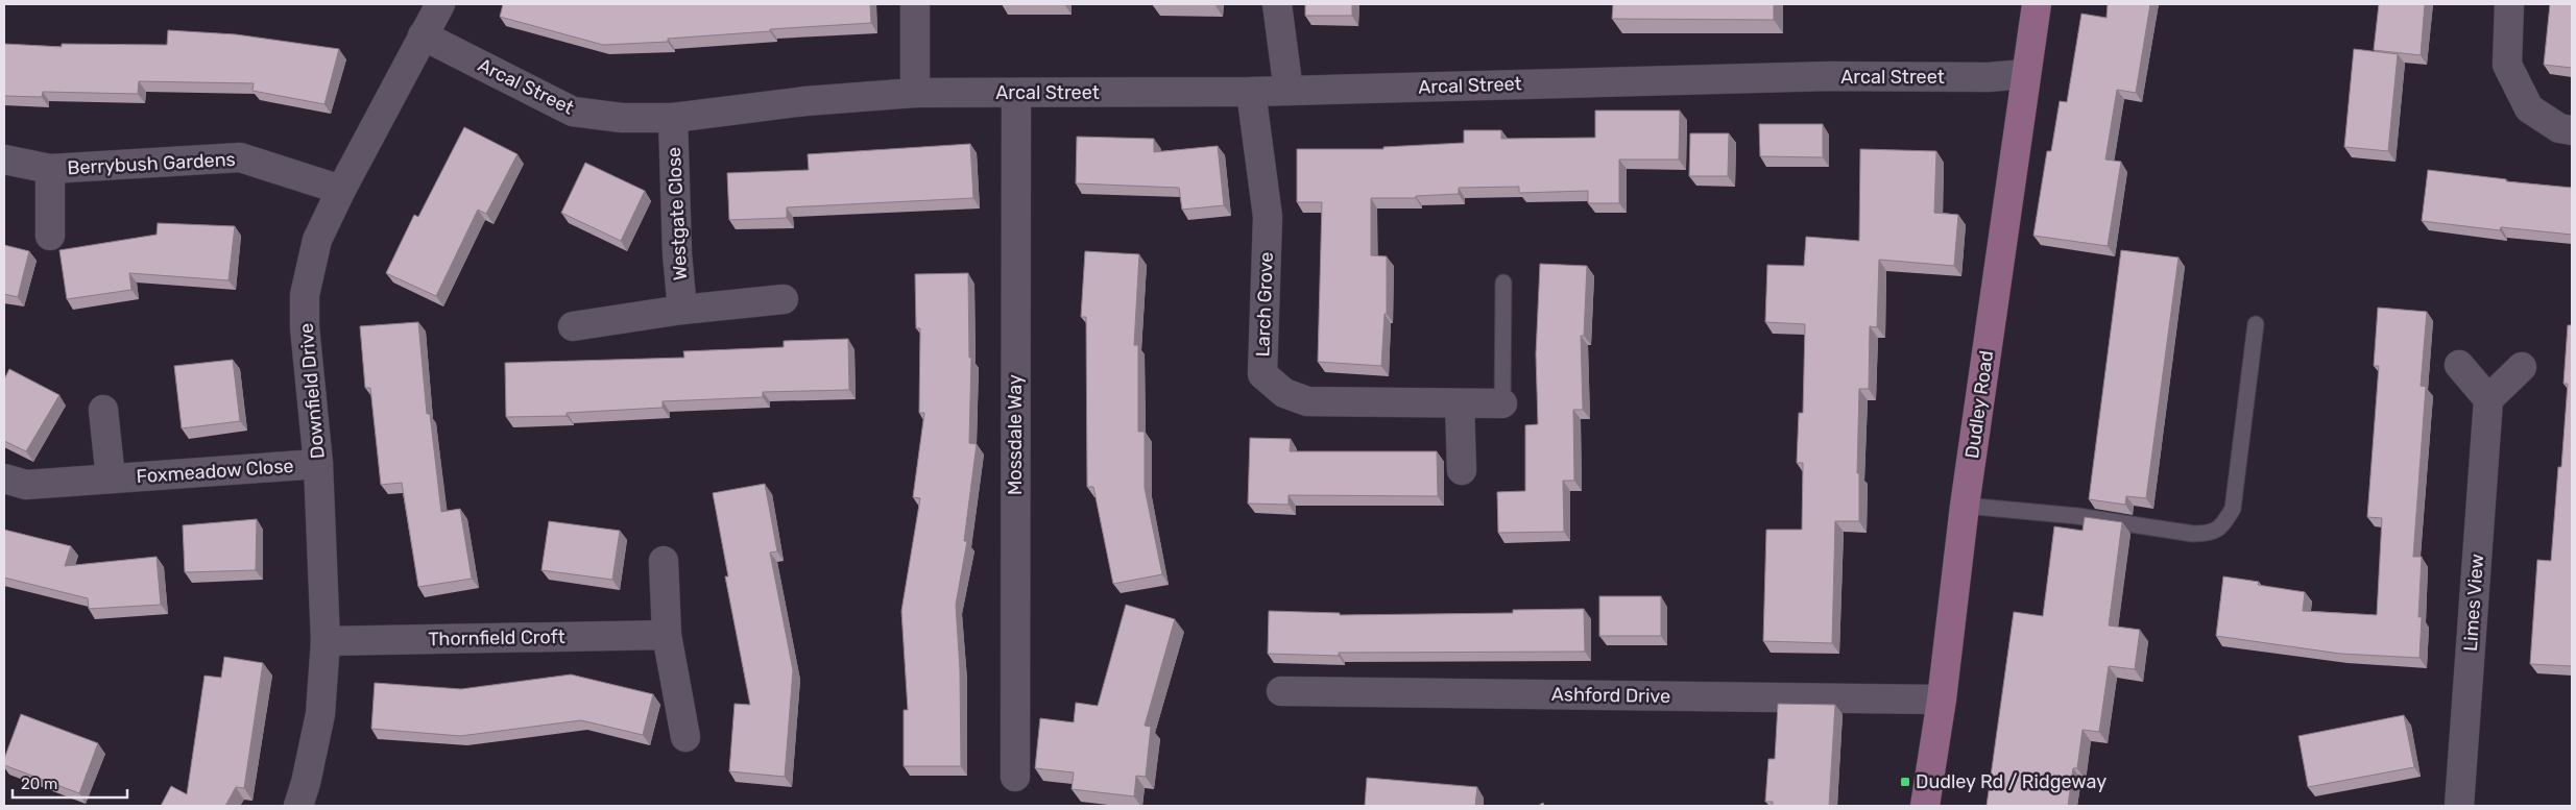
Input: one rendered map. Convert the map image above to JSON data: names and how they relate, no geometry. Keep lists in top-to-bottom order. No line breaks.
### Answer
{"streets":{"main road":["Dudley Road"],"street":["Arcal Street","Berrybush Gardens","Westgate Close","Larch Grove","Downfield Drive","Mossdale Way","Foxmeadow Close","Limes View","Thornfield Croft","Ashford Drive"]},"crossings":[["Arcal Street","Westgate Close"],["Arcal Street","Larch Grove"],["Arcal Street","Downfield Drive"],["Arcal Street","Dudley Road"],["Arcal Street","Mossdale Way"],["Berrybush Gardens","Downfield Drive"],["Downfield Drive","Foxmeadow Close"],["Downfield Drive","Thornfield Croft"],["Dudley Road","Ashford Drive"]],"places":{"transit":["Dudley Rd / Ridgeway"]},"scale_bar":"20 m"}
